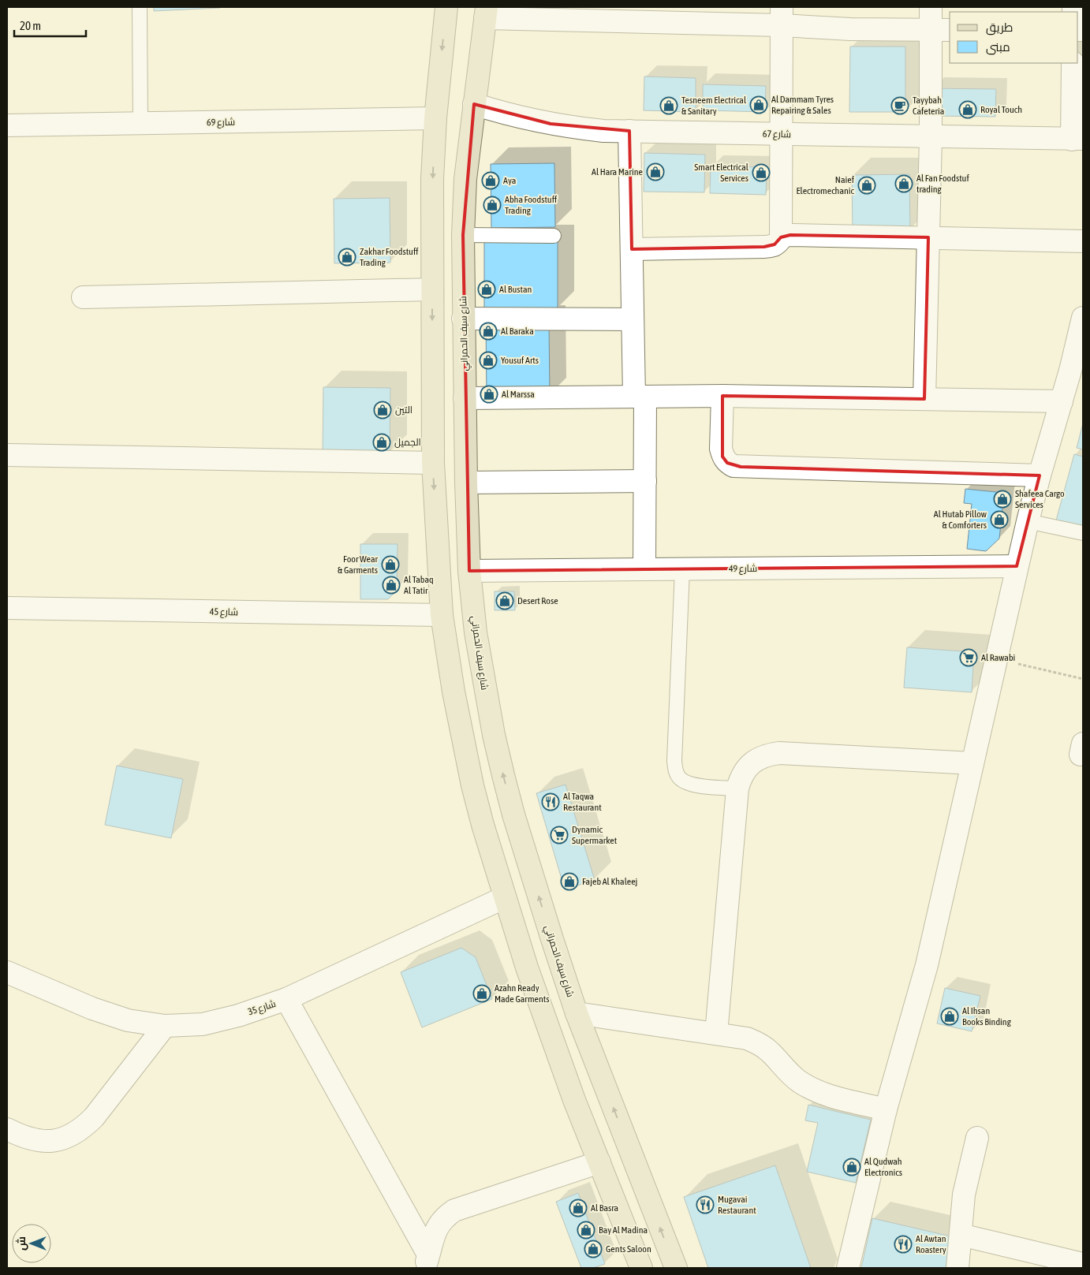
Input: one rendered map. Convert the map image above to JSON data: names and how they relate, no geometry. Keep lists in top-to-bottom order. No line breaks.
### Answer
{"streets":{"street":["شارع 69","شارع 67","شارع سيف الحمراني","شارع 49","شارع 45","شارع 35"]},"crossings":[["شارع 67","شارع سيف الحمراني"],["شارع سيف الحمراني","شارع 49"]],"places":{"shop":["Al Dammam Tyres Repairing & Sales","Tesneem Electrical & Sanitary","Royal Touch","Al Hara Marine","Smart Electrical Services","Aya","Al Fan Foodstuf trading","Naief Electromechanic","Abha Foodstuff Trading","Zakhar Foodstuff Trading","Al Bustan","Al Baraka","Yousuf Arts","Al Marssa","التين","الجميل","Shafeea Cargo Services","Al Hutab Pillow & Comforters","Foor Wear & Garments","Al Tabaq Al Tatir","Desert Rose","Fajeb Al Khaleej","Azahn Ready Made Garments","Al Ihsan Books Binding","Al Qudwah Electronics","Al Basra","Bay Al Madina","Gents Saloon"],"cafe":["Tayybah Cafeteria"],"supermarket":["Al Rawabi","Dynamic Supermarket"],"restaurant":["Al Taqwa Restaurant","Mugavai Restaurant","Al Awtan Roastery"]},"legend":["طريق","مبنى"],"scale_bar":"20 m","north":"left"}
